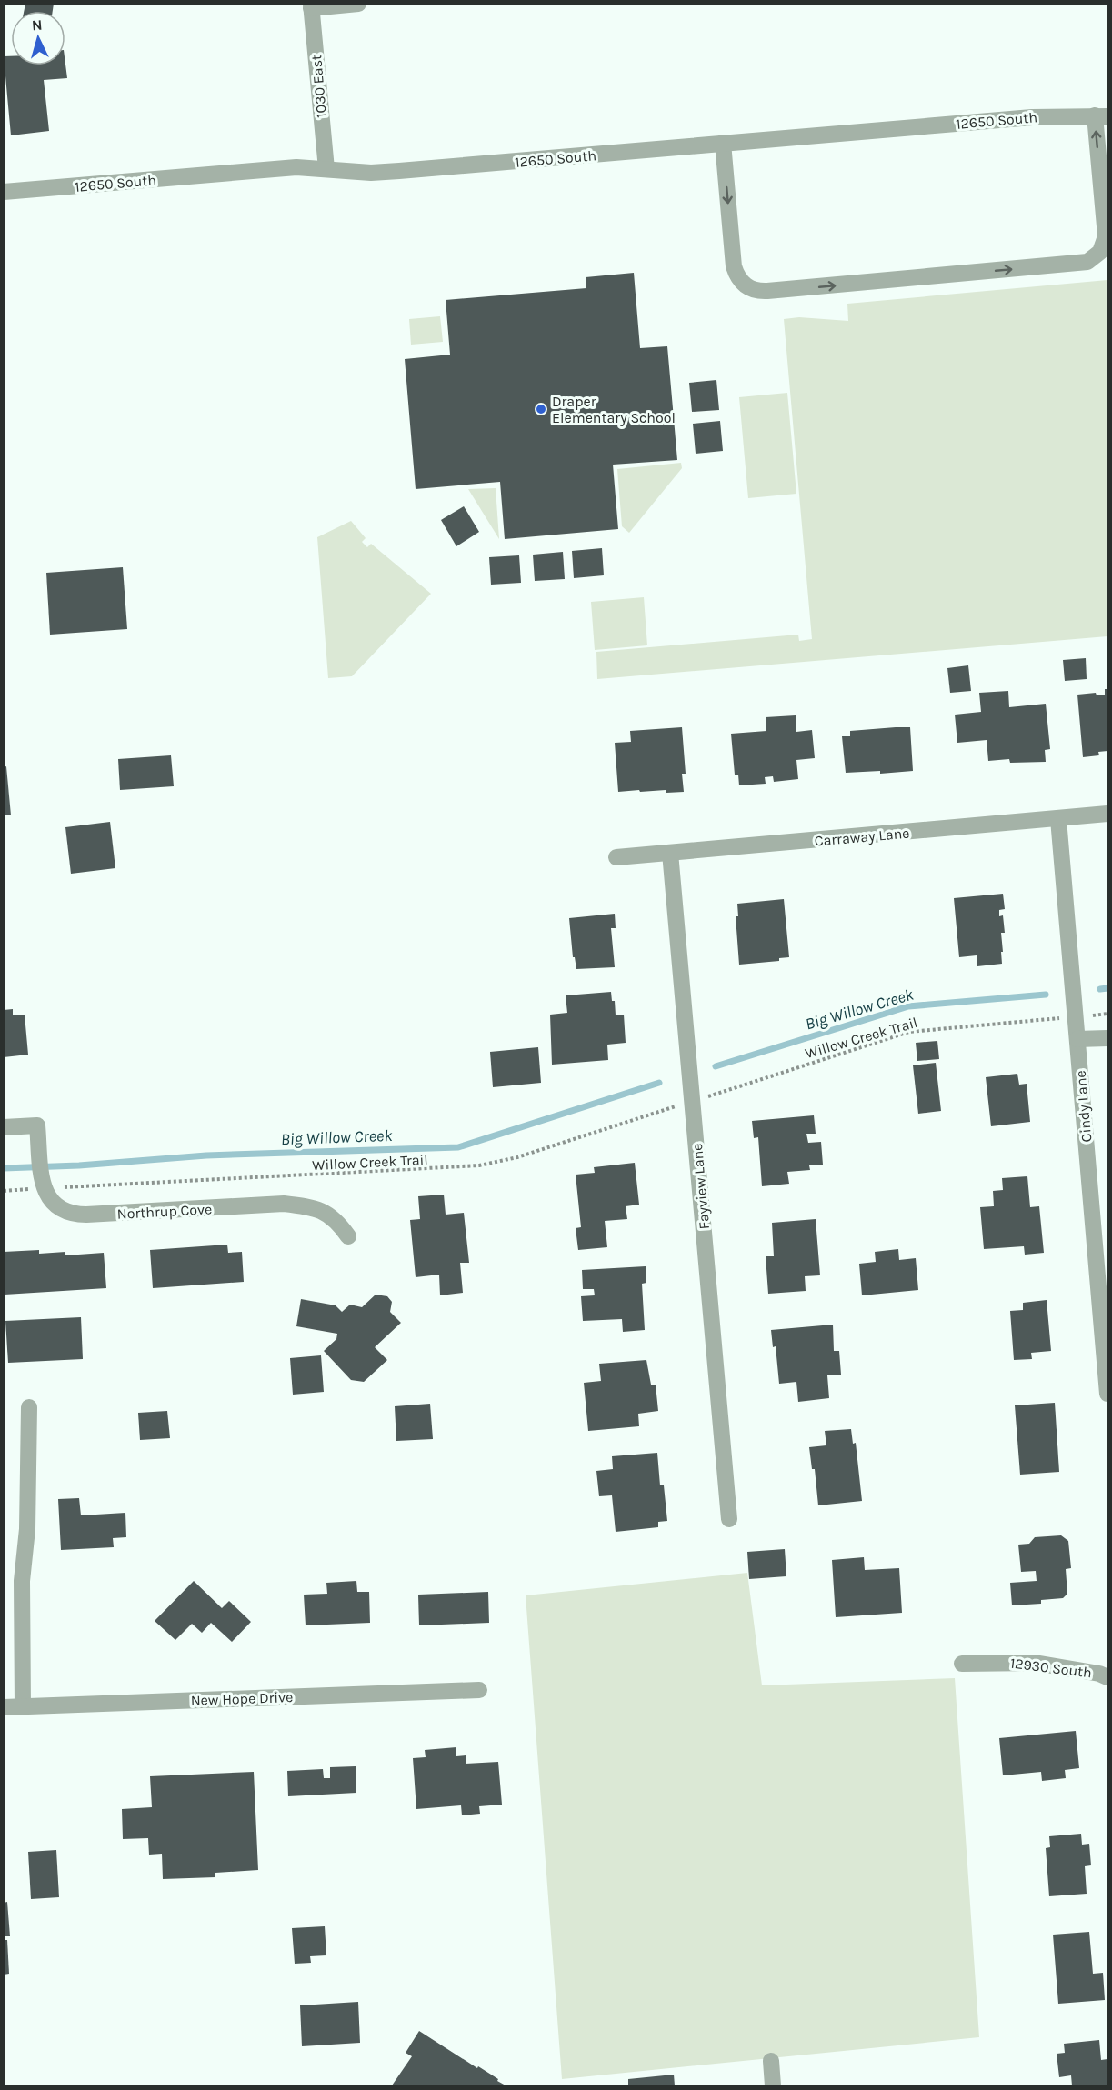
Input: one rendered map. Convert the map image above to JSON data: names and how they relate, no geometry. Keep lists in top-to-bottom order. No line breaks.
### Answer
{"streets":{"street":["1030 East","12650 South","Carraway Lane","Cindy Lane","Fayview Lane","Northrup Cove","12930 South","New Hope Drive"],"path":["Willow Creek Trail"]},"crossings":[["1030 East","12650 South"],["Carraway Lane","Cindy Lane"],["Carraway Lane","Fayview Lane"],["Willow Creek Trail","Northrup Cove"]],"water":["Big Willow Creek"],"places":["Draper Elementary School"],"north":"top"}
